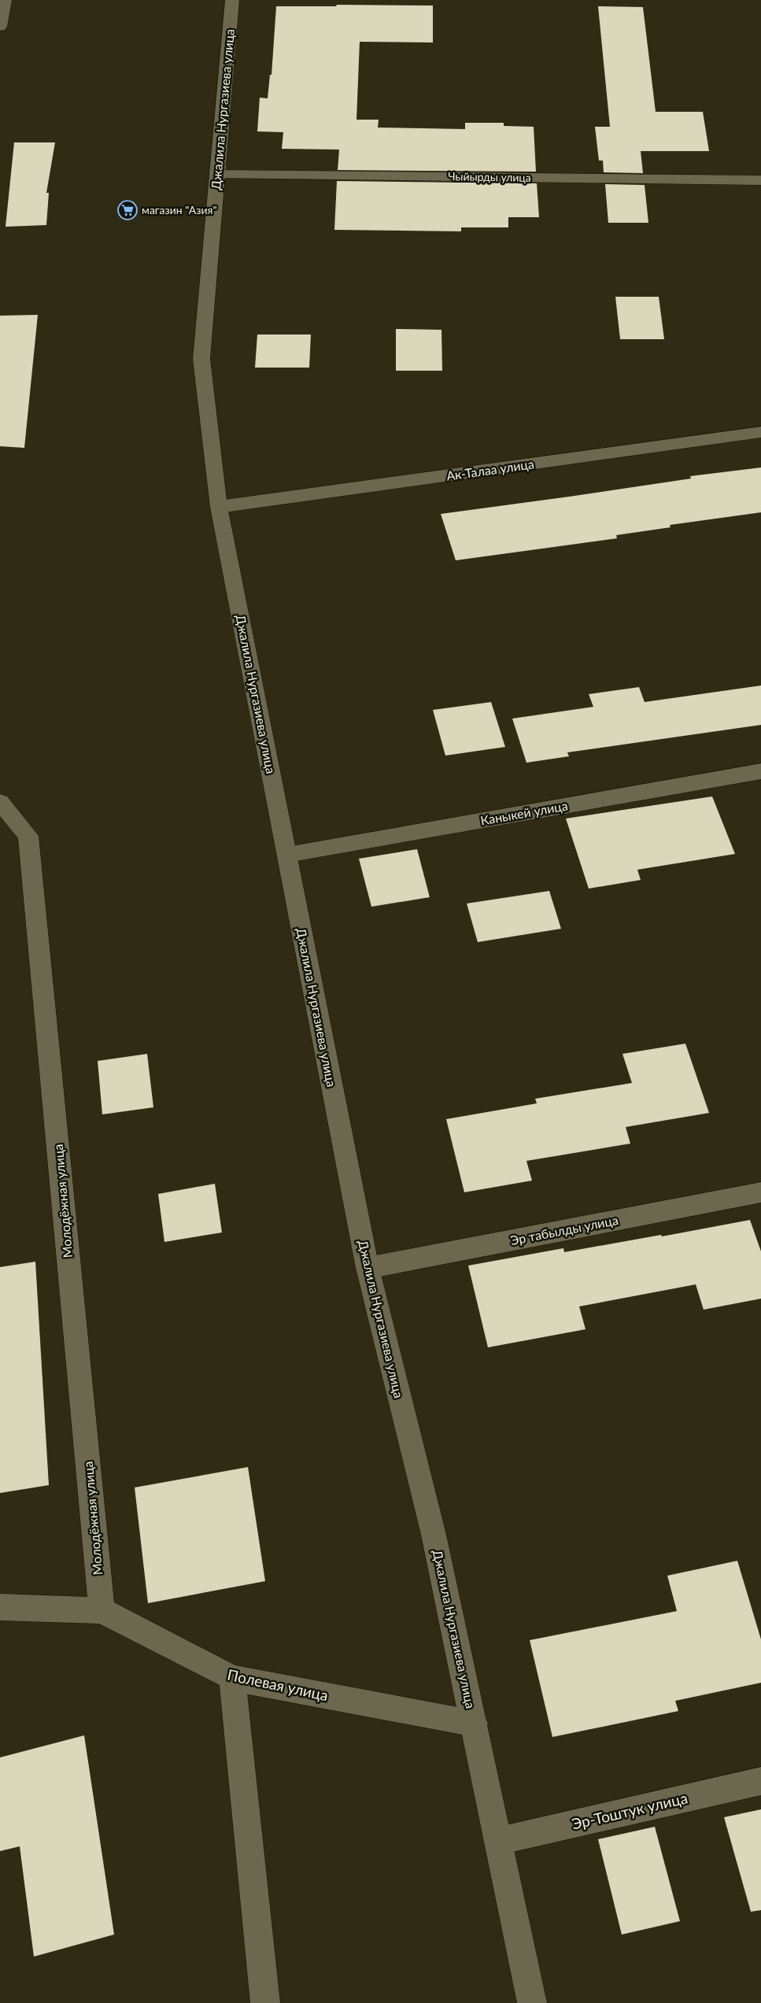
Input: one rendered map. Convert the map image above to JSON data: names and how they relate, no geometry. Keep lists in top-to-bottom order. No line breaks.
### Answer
{"streets":{"street":["Джалила Нургазиева улица","Чыйырды улица","Ак-Талаа улица","Каныкей улица","Молодёжная улица","Эр табылды улица","Полевая улица","Эр-Тоштук улица"]},"crossings":[["Джалила Нургазиева улица","Чыйырды улица"],["Джалила Нургазиева улица","Ак-Талаа улица"],["Джалила Нургазиева улица","Каныкей улица"],["Джалила Нургазиева улица","Эр табылды улица"],["Джалила Нургазиева улица","Полевая улица"],["Джалила Нургазиева улица","Эр-Тоштук улица"],["Молодёжная улица","Полевая улица"]],"places":{"supermarket":["магазин \"Азия\""]}}
